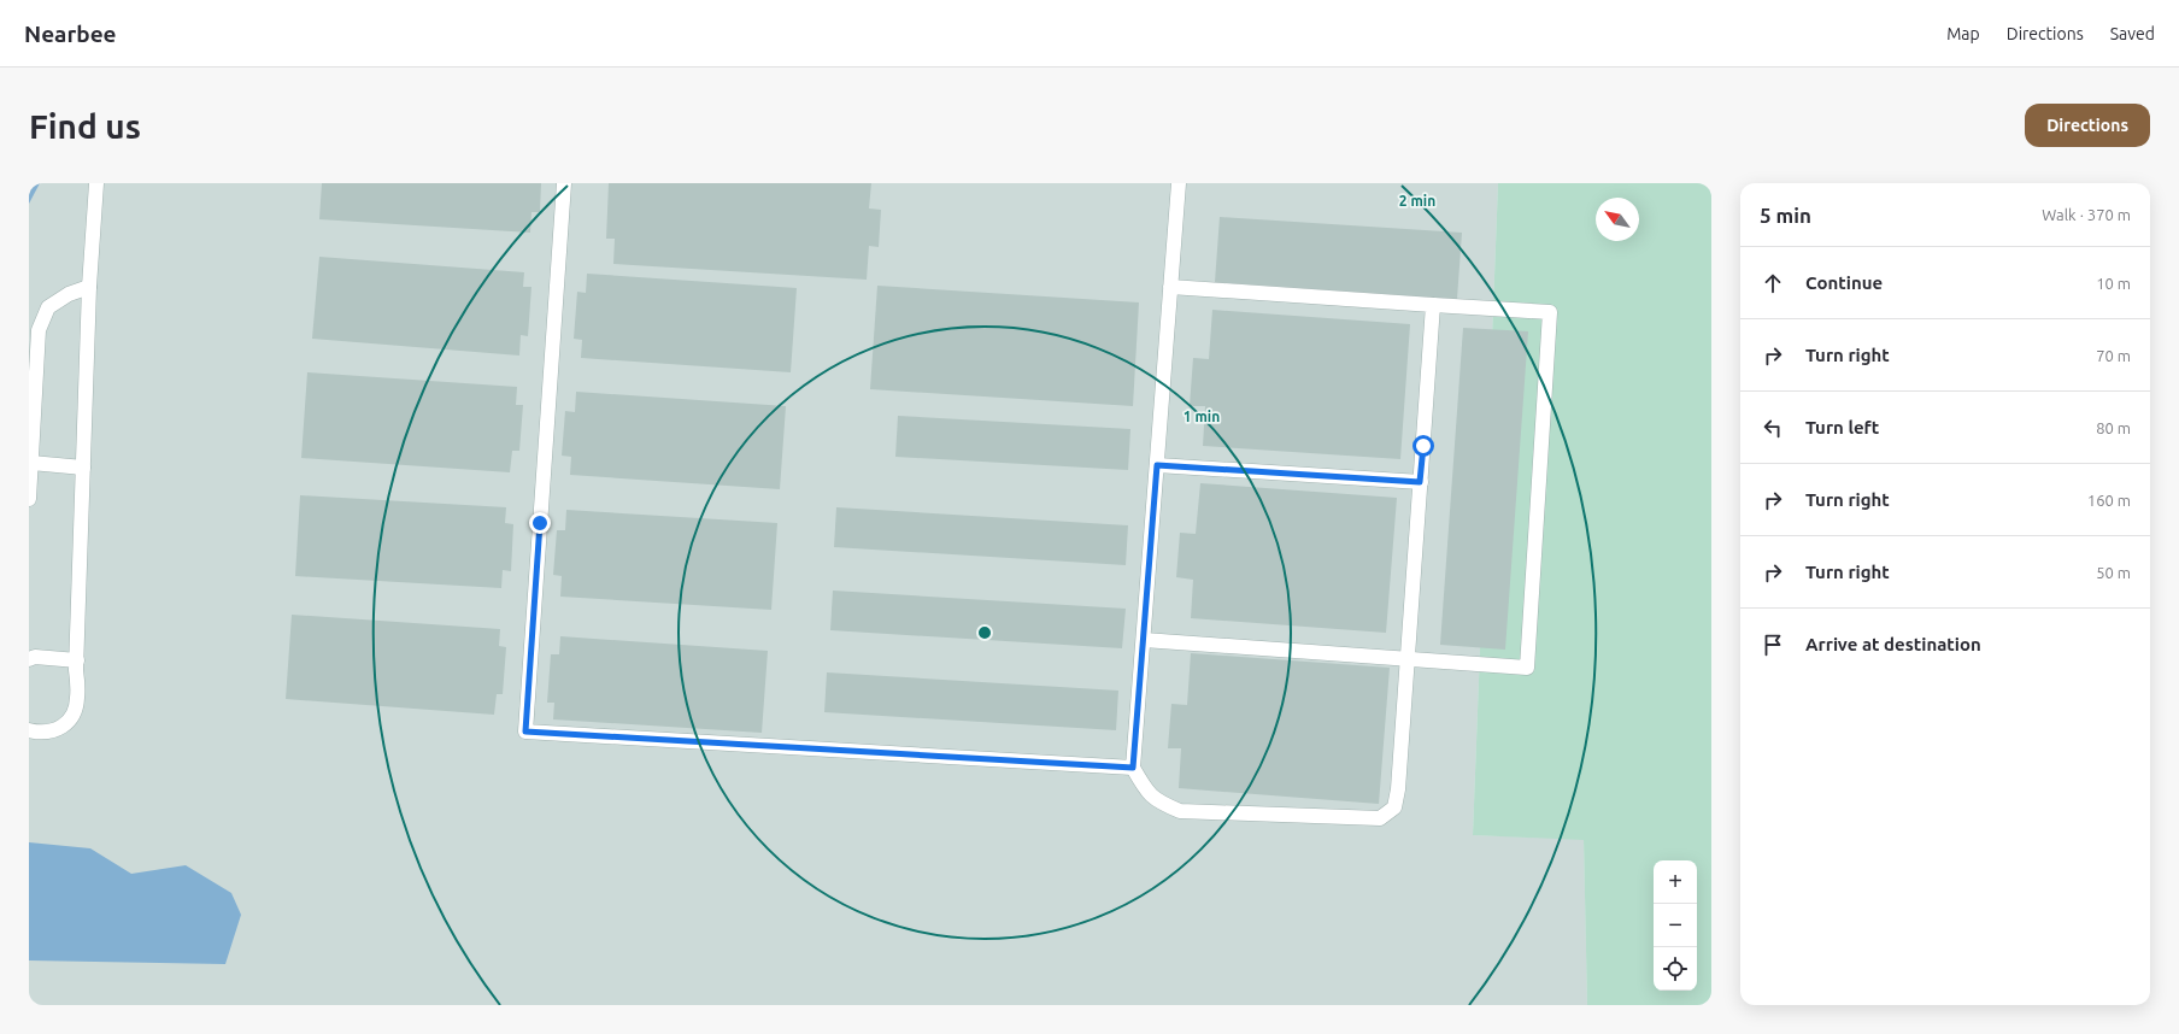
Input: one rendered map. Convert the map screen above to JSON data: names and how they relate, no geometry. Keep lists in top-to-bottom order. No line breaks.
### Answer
{"north":"top left","page":{"header":"Nearbee","nav":["Map","Directions","Saved"],"buttons":"Directions","title":"Find us","heading":["5 min","Walk · 370 m"],"list":[["Continue","10 m"],["Turn right","70 m"],["Turn left","80 m"],["Turn right","160 m"],["Turn right","50 m"],"Arrive at destination"],"map_buttons":["+","−"]},"rings":["2 min","1 min"]}
